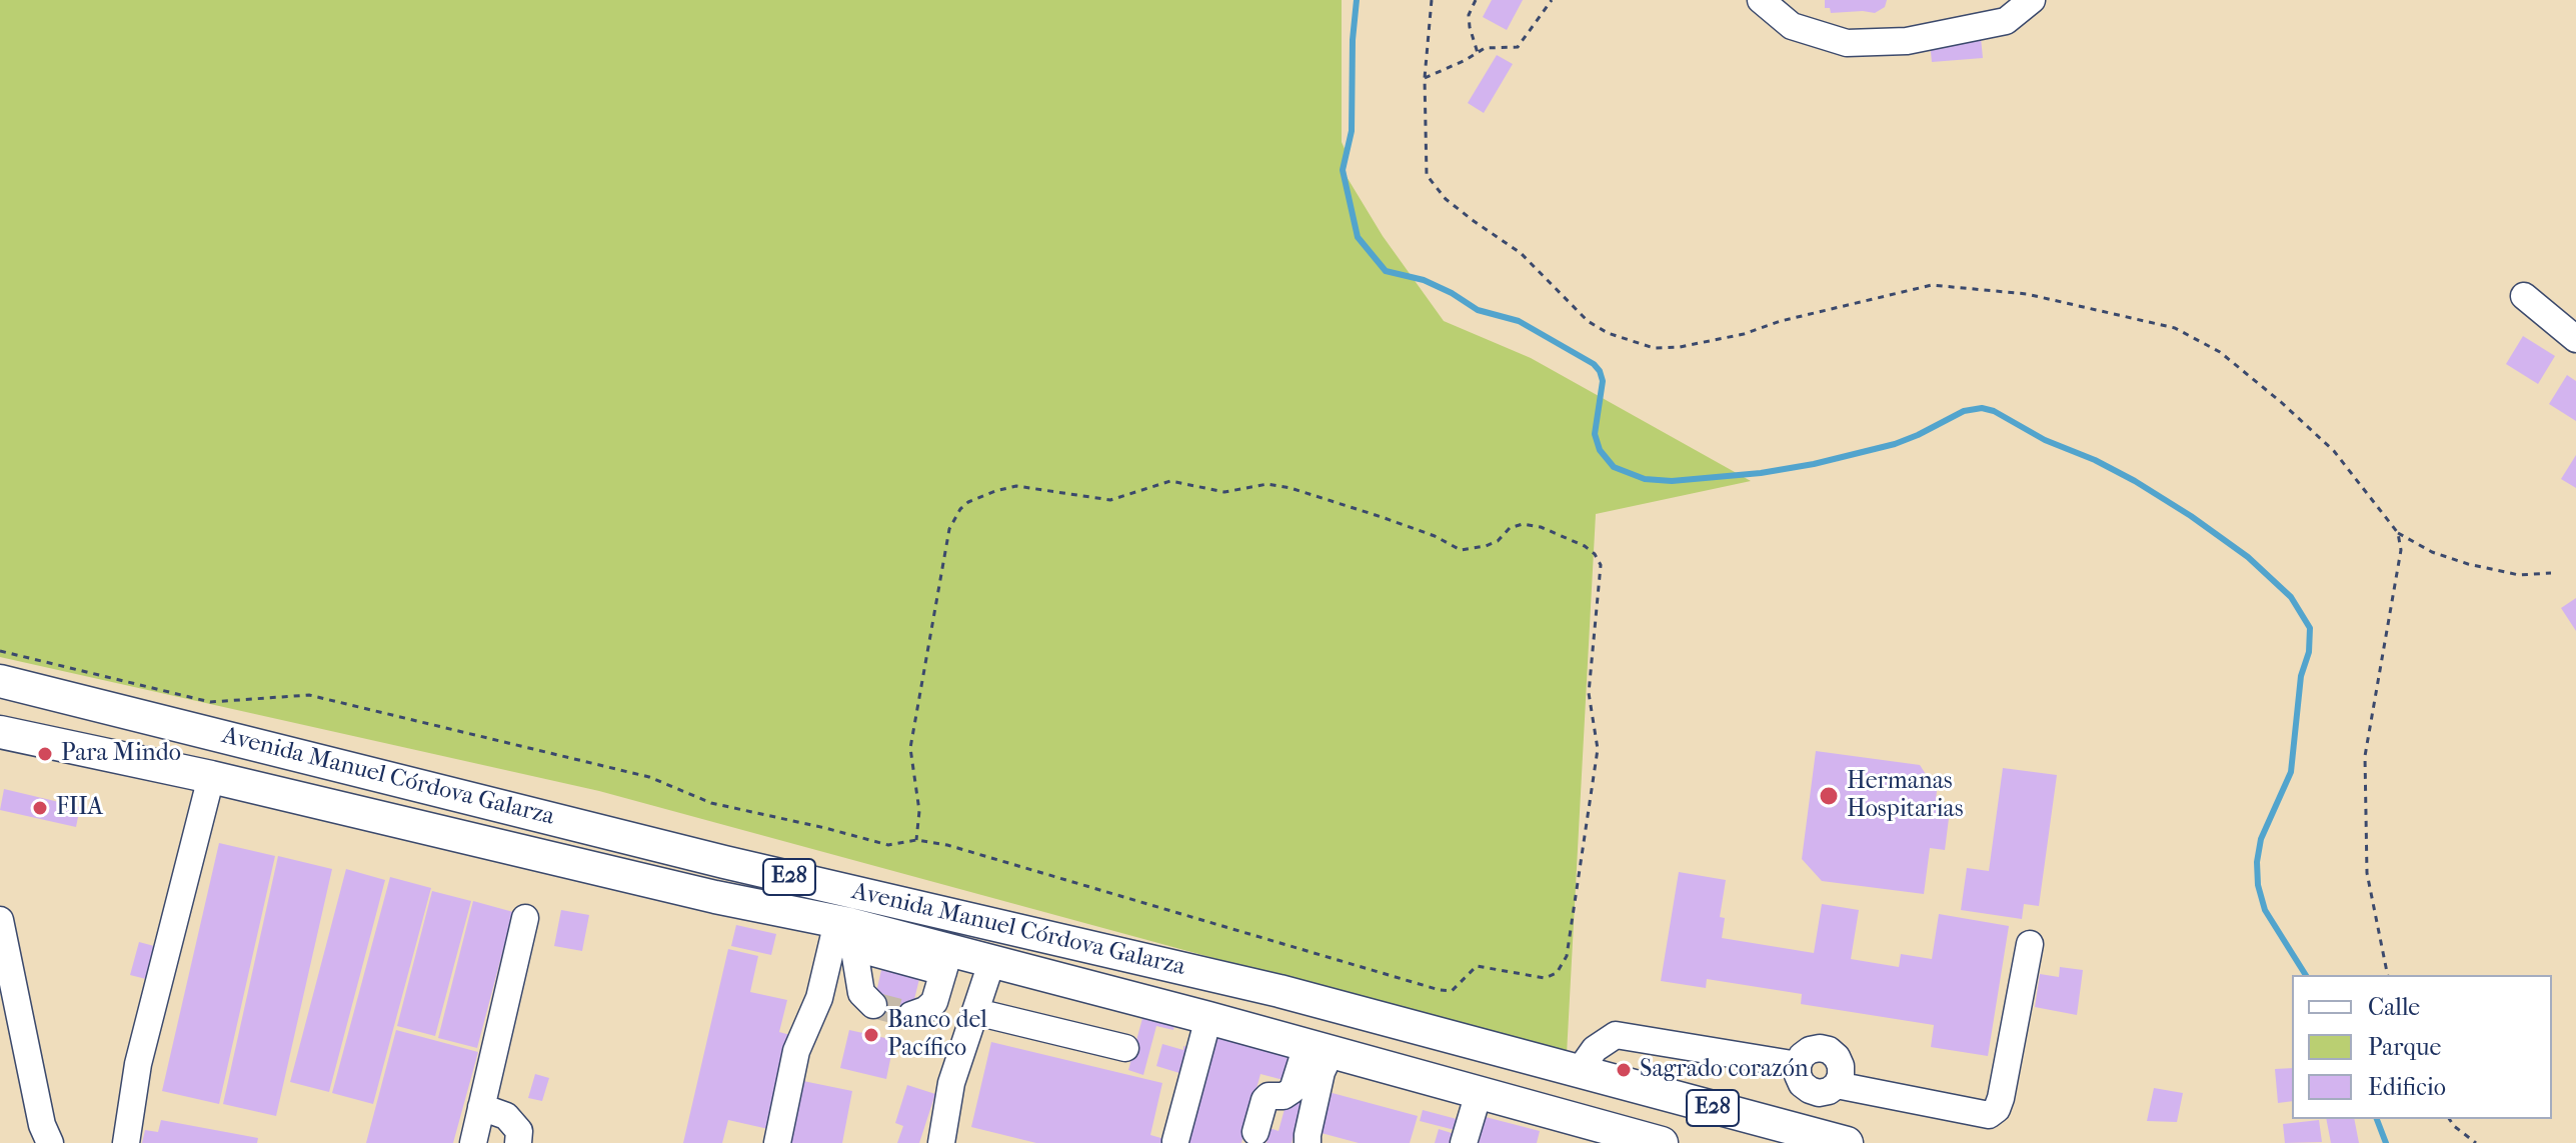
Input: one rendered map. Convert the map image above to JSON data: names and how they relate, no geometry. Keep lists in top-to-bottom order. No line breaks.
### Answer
{"streets":{"main road":["Avenida Manuel Córdova Galarza","E28"]},"places":["Para Mindo","Hermanas Hospitarias","FIIA","Banco del Pacífico","Sagrado corazón"],"legend":["Calle","Parque","Edificio"]}
